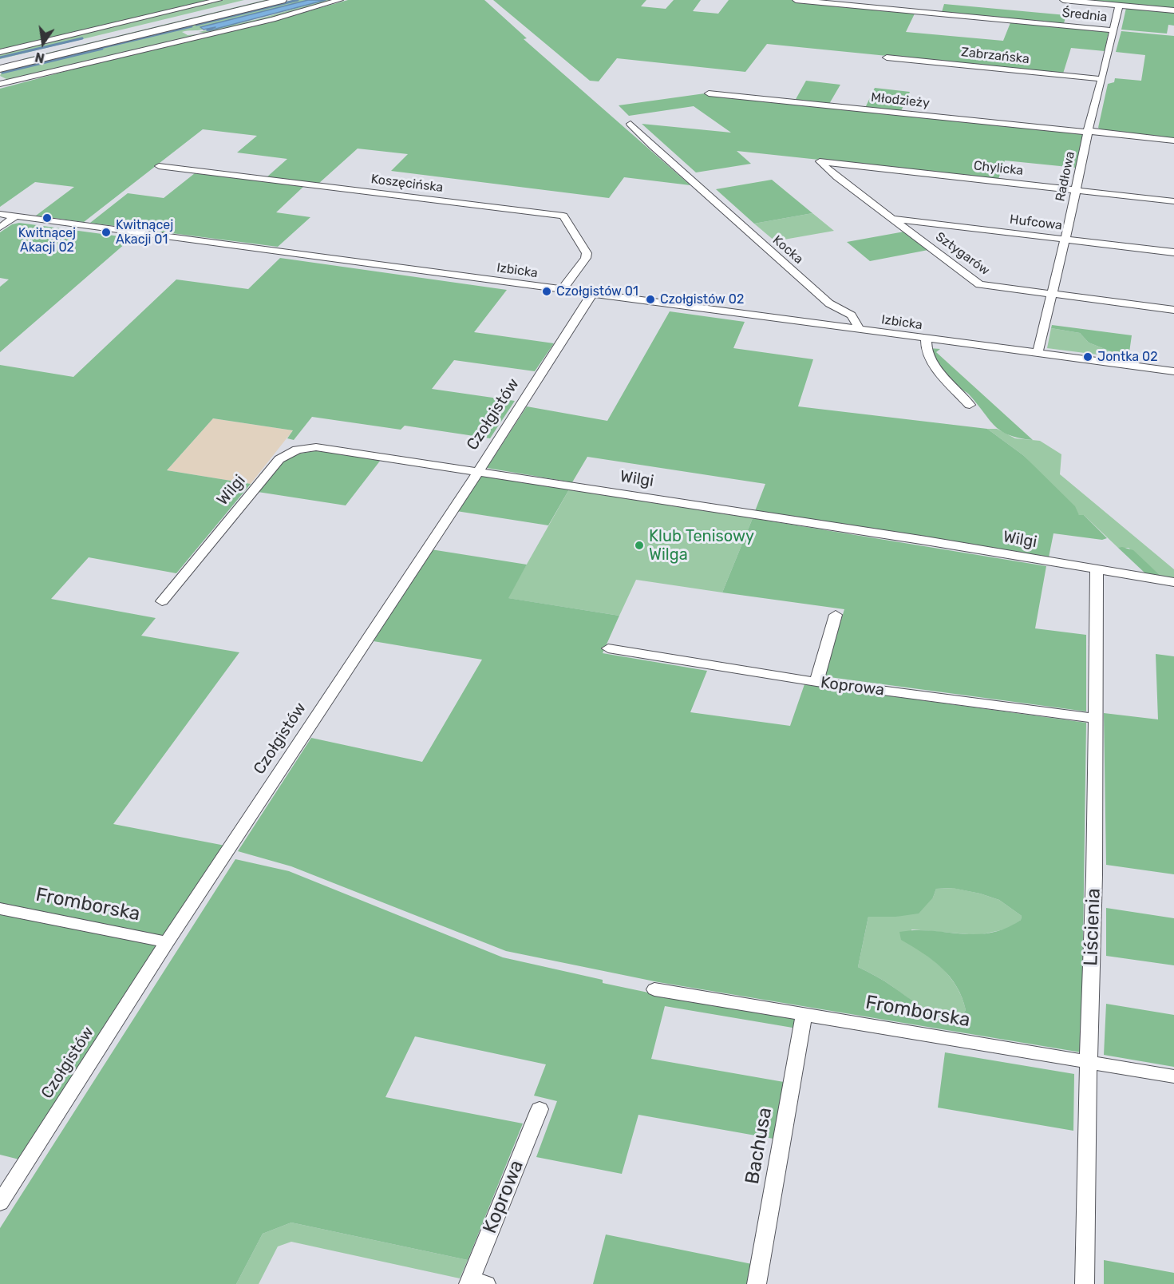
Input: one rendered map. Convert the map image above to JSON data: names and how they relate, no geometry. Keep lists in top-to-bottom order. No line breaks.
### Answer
{"streets":{"street":["Średnia","Zabrzańska","Młodzieży","Chylicka","Radłowa","Koszęcińska","Hufcowa","Kocka","Sztygarów","Izbicka","Czołgistów","Wilgi","Koprowa","Fromborska","Liścienia","Bachusa"]},"crossings":[["Średnia","Radłowa"],["Zabrzańska","Radłowa"],["Młodzieży","Radłowa"],["Chylicka","Radłowa"],["Chylicka","Sztygarów"],["Radłowa","Hufcowa"],["Radłowa","Sztygarów"],["Radłowa","Izbicka"],["Koszęcińska","Izbicka"],["Hufcowa","Sztygarów"],["Kocka","Izbicka"],["Izbicka","Czołgistów"],["Czołgistów","Wilgi"],["Czołgistów","Fromborska"],["Wilgi","Liścienia"],["Koprowa","Liścienia"],["Fromborska","Liścienia"],["Fromborska","Bachusa"]],"places":["Kwitnącej Akacji 02","Kwitnącej Akacji 01","Czołgistów 01","Czołgistów 02","Jontka 02","Klub Tenisowy Wilga"],"north":"bottom"}
